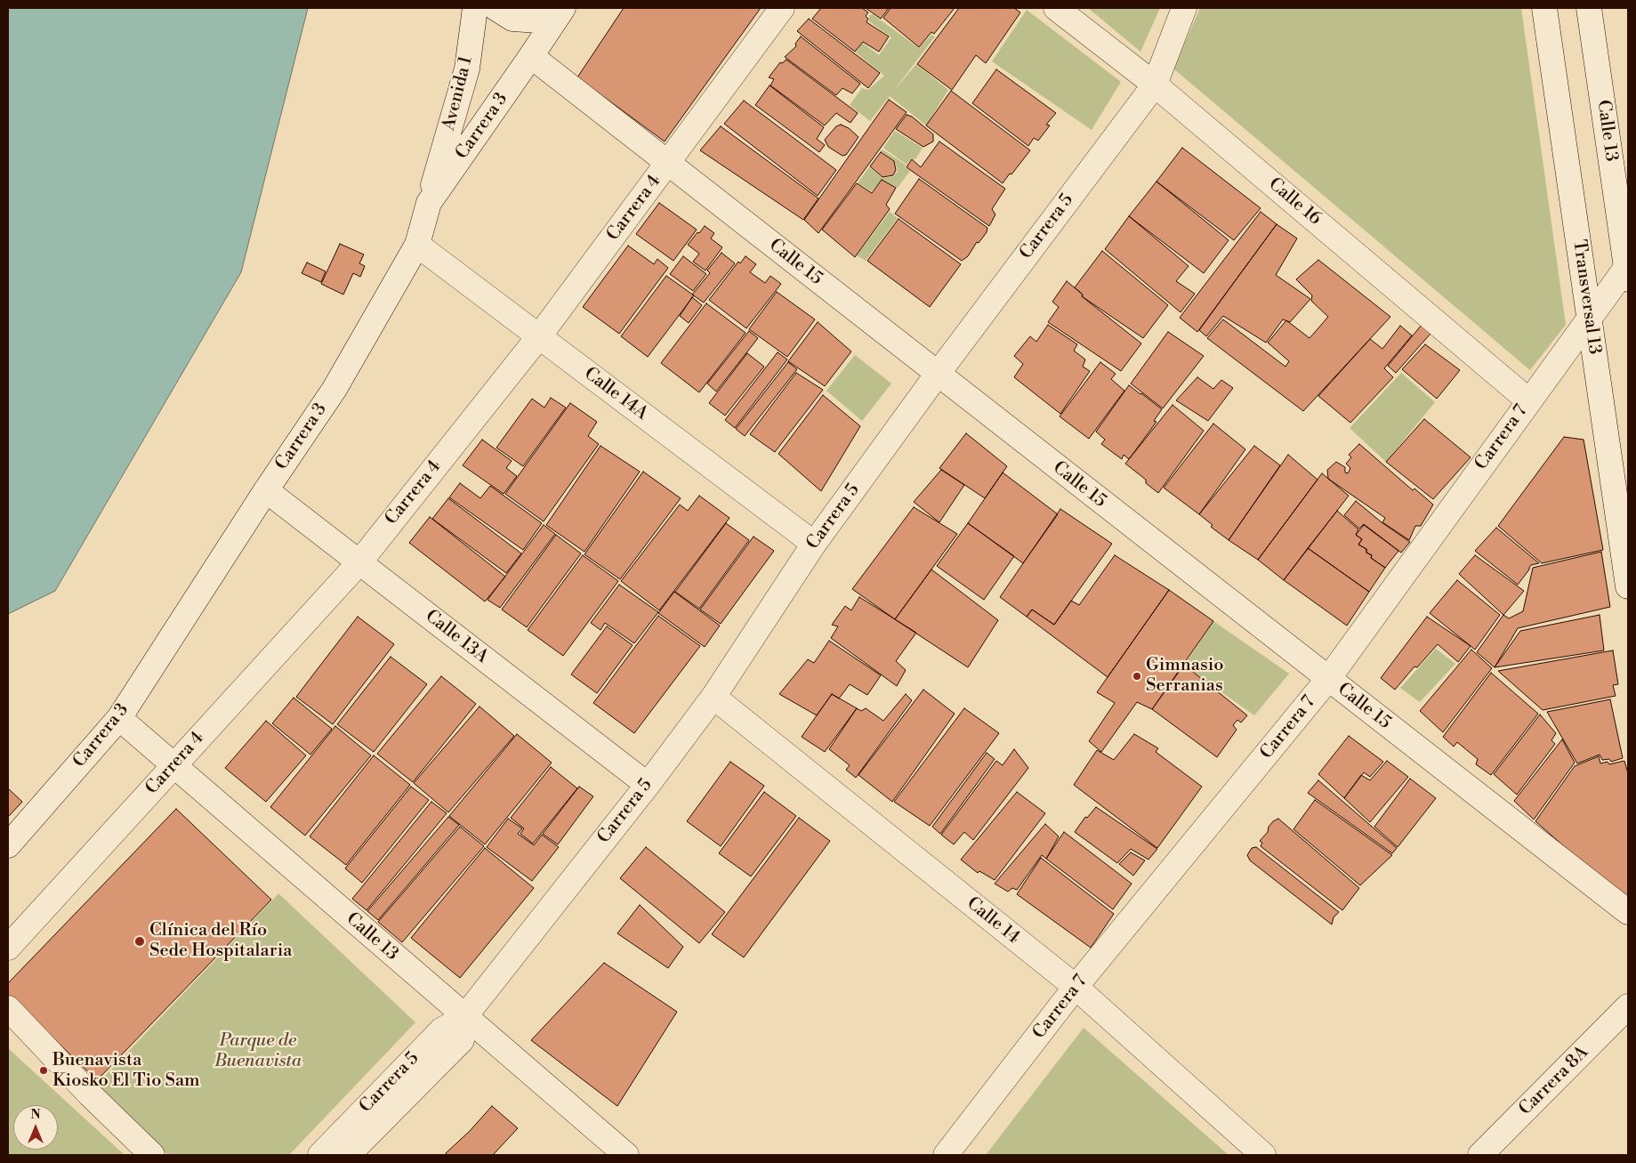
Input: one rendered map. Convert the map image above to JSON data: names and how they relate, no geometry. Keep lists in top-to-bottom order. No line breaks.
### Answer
{"streets":{"street":["Avenida 1","Carrera 3","Calle 13","Calle 16","Carrera 4","Carrera 5","Calle 15","Transversal 13","Calle 14A","Carrera 7","Calle 13A","Calle 14","Carrera 8A"]},"crossings":[["Avenida 1","Carrera 3"],["Carrera 3","Calle 13"],["Carrera 3","Calle 15"],["Carrera 3","Calle 14A"],["Carrera 3","Calle 13A"],["Calle 13","Carrera 4"],["Calle 13","Carrera 5"],["Calle 13","Carrera 7"],["Calle 16","Carrera 5"],["Calle 16","Carrera 7"],["Carrera 4","Calle 15"],["Carrera 4","Calle 14A"],["Carrera 4","Calle 13A"],["Carrera 5","Calle 15"],["Carrera 5","Calle 14A"],["Carrera 5","Calle 13A"],["Carrera 5","Calle 14"],["Calle 15","Carrera 7"],["Transversal 13","Carrera 7"],["Carrera 7","Calle 14"]],"parks":["Parque de Buenavista"],"places":["Gimnasio Serranias","Clínica del Río Sede Hospitalaria","Buenavista Kiosko El Tio Sam"],"north":"top"}
